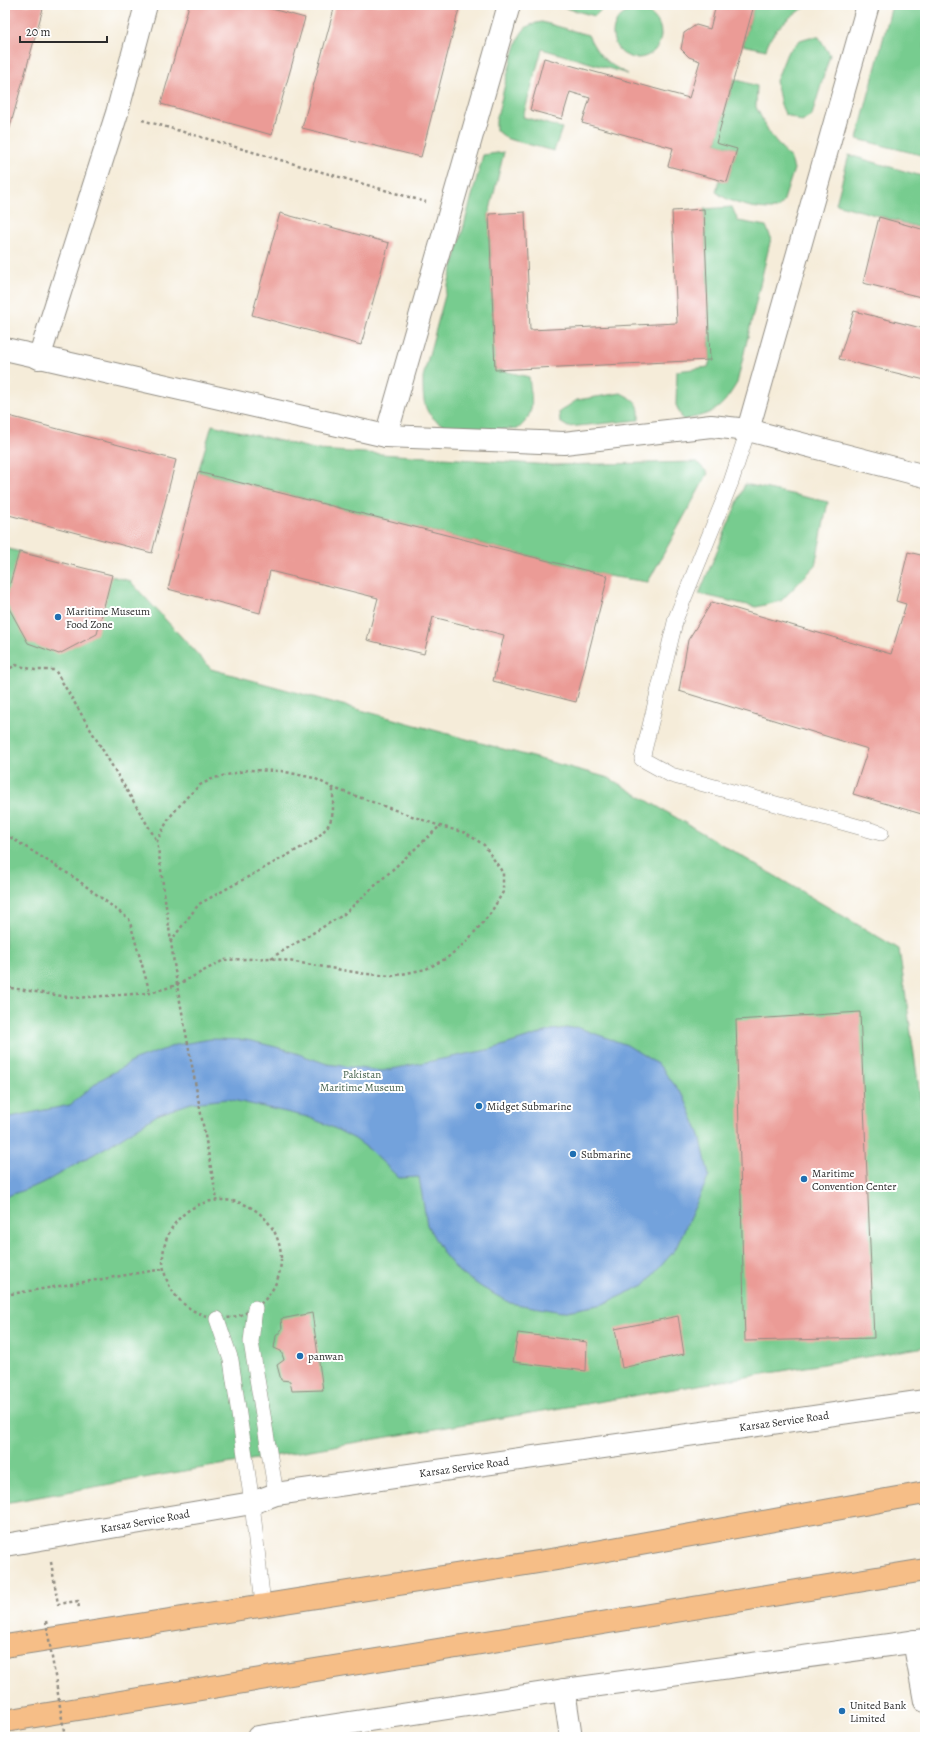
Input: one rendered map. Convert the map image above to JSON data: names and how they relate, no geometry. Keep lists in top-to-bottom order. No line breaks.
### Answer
{"streets":{"street":["Karsaz Service Road"]},"parks":["Pakistan Maritime Museum"],"places":["Maritime Museum Food Zone","Midget Submarine","Submarine","Maritime Convention Center","panwan","United Bank Limited"],"scale_bar":"20 m"}
